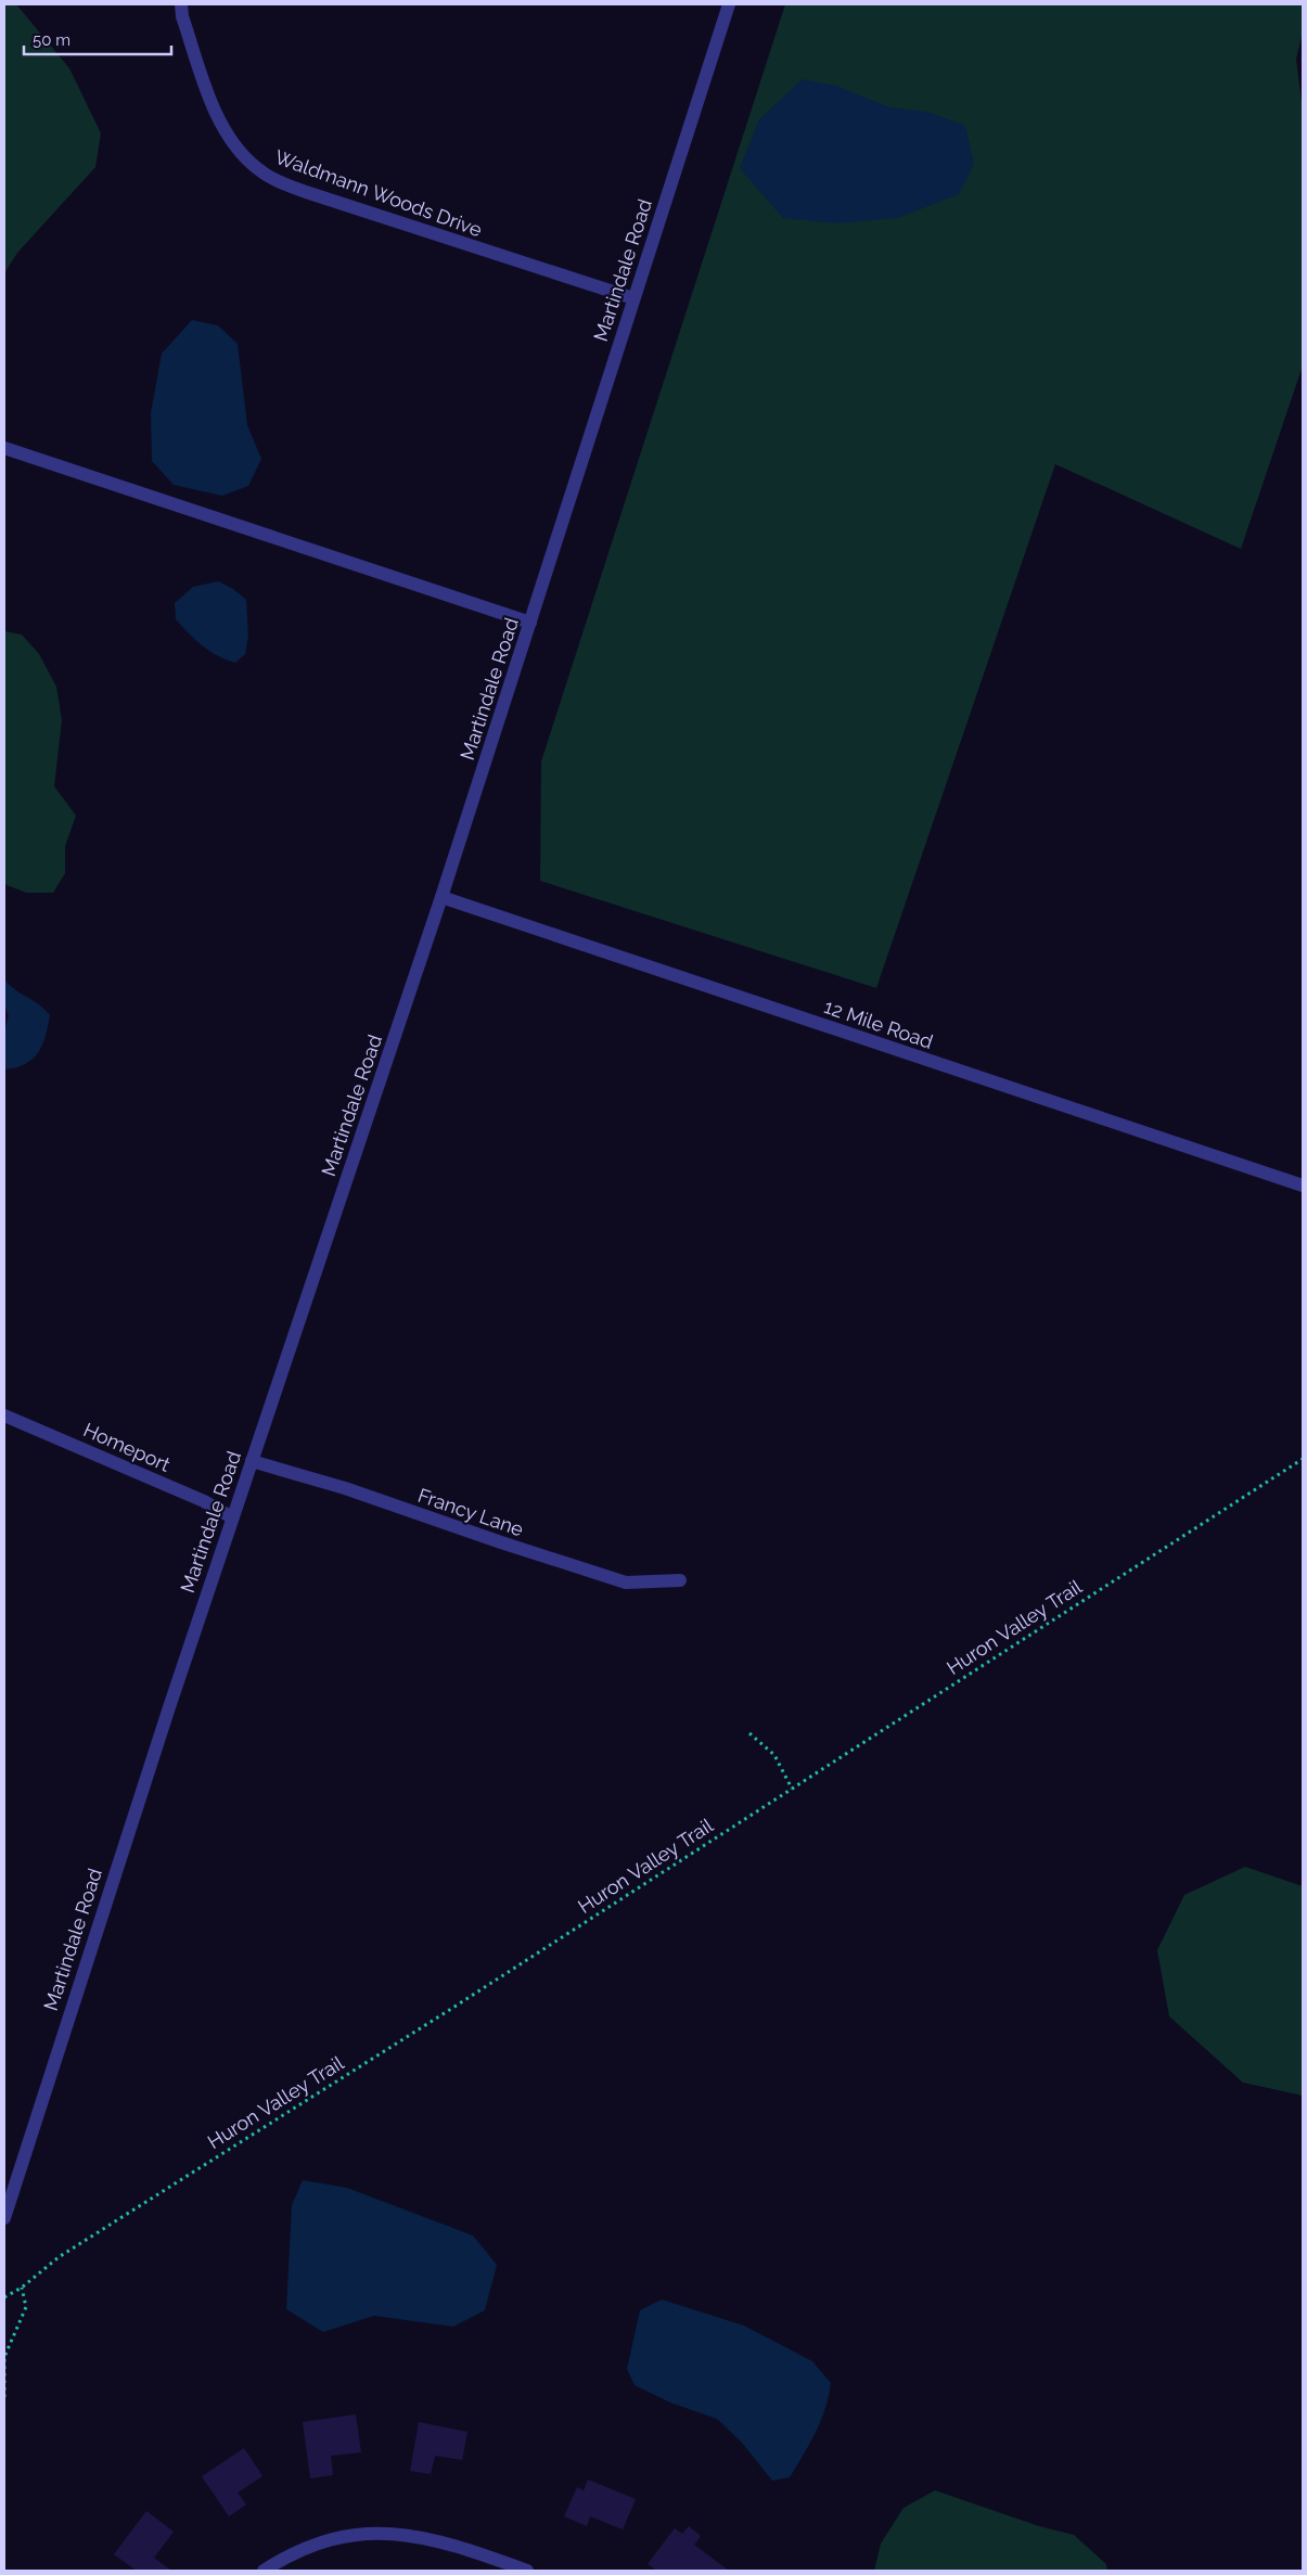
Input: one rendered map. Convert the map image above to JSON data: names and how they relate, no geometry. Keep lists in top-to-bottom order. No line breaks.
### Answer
{"streets":{"street":["Waldmann Woods Drive","Martindale Road","12 Mile Road","Homeport","Francy Lane"],"path":["Huron Valley Trail"]},"crossings":[["Waldmann Woods Drive","Martindale Road"],["Martindale Road","12 Mile Road"],["Martindale Road","Homeport"],["Martindale Road","Francy Lane"]],"scale_bar":"50 m"}
